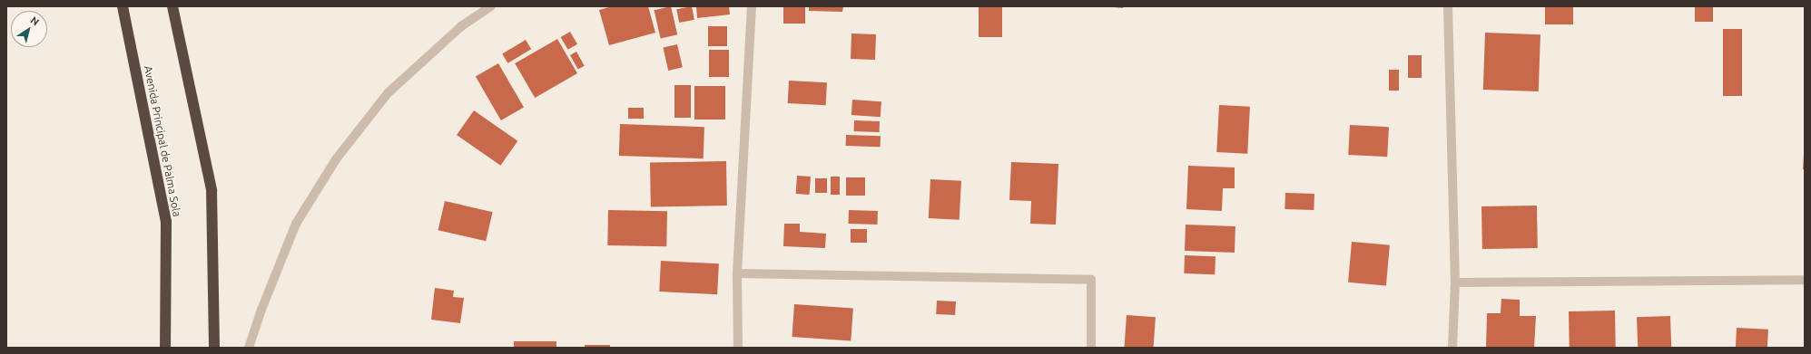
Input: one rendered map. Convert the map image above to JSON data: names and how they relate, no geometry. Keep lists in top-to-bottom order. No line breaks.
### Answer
{"streets":{"highway":["Avenida Principal de Palma Sola"]},"north":"top right"}
